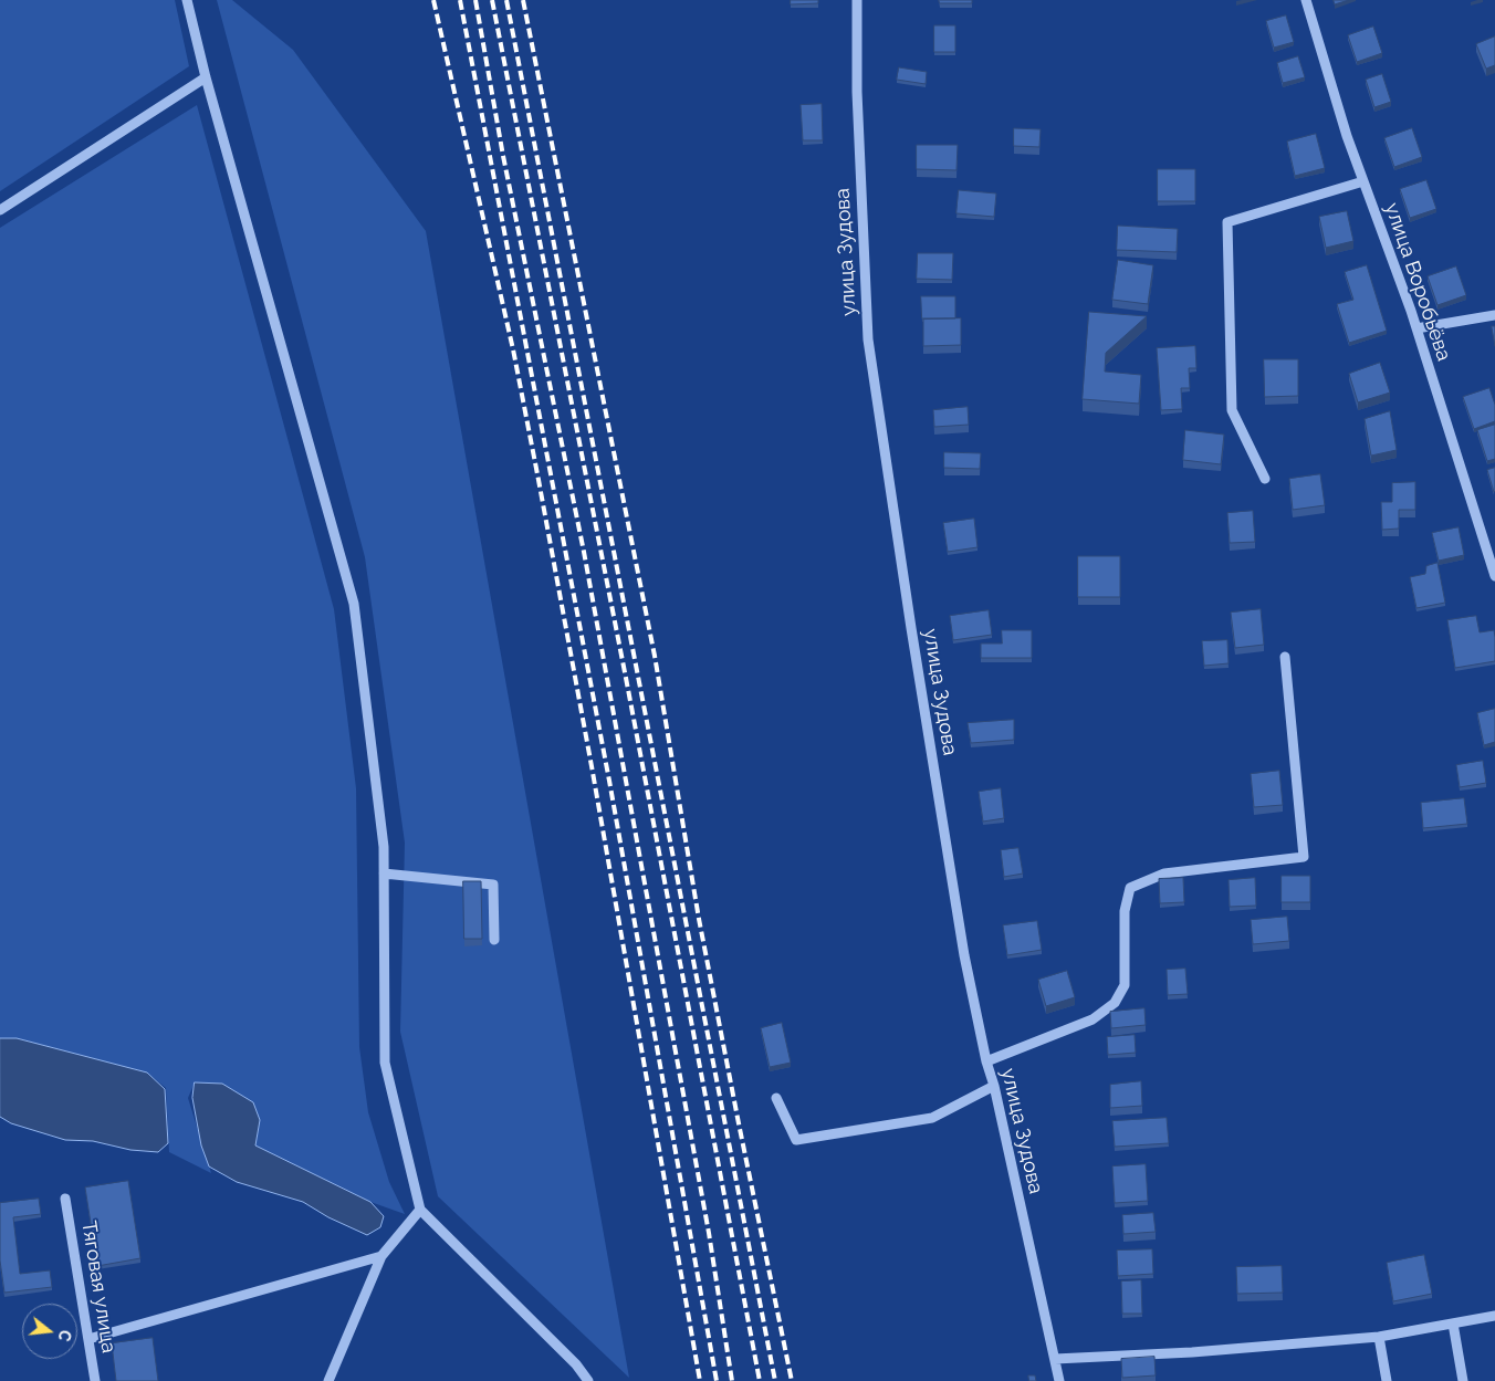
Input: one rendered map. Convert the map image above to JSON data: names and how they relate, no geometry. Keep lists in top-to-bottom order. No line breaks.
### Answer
{"streets":{"street":["улица Зудова","улица Воробьёва","Тяговая улица"]},"north":"right"}
